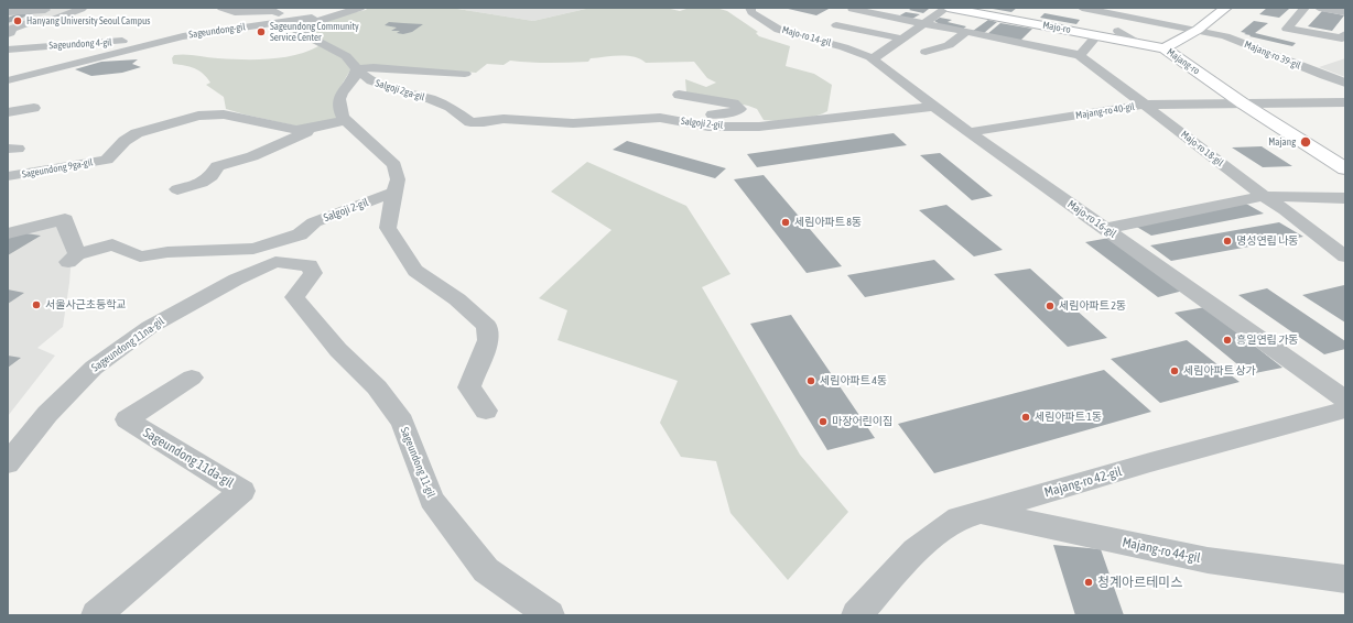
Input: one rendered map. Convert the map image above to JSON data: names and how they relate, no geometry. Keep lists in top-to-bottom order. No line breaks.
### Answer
{"streets":{"main road":["Majo-ro","Majang-ro"],"street":["Sageundong-gil","Majo-ro 14-gil","Sageundong 4-gil","Majang-ro 39-gil","Salgoji 2ga-gil","Majang-ro 40-gil","Salgoji 2-gil","Majo-ro 18-gil","Sageundong 9ga-gil","Majo-ro 16-gil","Sageundong 11na-gil","Sageundong 11da-gil","Sageundong 11-gil","Majang-ro 42-gil","Majang-ro 44-gil"]},"crossings":[["Majo-ro","Majang-ro"],["Sageundong-gil","Sageundong 4-gil"],["Majo-ro 14-gil","Majo-ro 16-gil"],["Majang-ro 39-gil","Majang-ro"],["Majang-ro","Majang-ro 40-gil"],["Salgoji 2ga-gil","Salgoji 2-gil"],["Majang-ro 40-gil","Majo-ro 18-gil"],["Majang-ro 40-gil","Majo-ro 16-gil"],["Salgoji 2-gil","Majo-ro 16-gil"],["Sageundong 11na-gil","Sageundong 11-gil"],["Majang-ro 42-gil","Majang-ro 44-gil"]],"places":["Hanyang University Seoul Campus","Sageundong Community Service Center","Majang","세림아파트 8동","명성연립 나동","서울사근초등학교","세림아파트 2동","흥일연립 가동","세림아파트 상가","세림아파트 4동","세림아파트 1동","마장어린이집","청계아르테미스"]}
